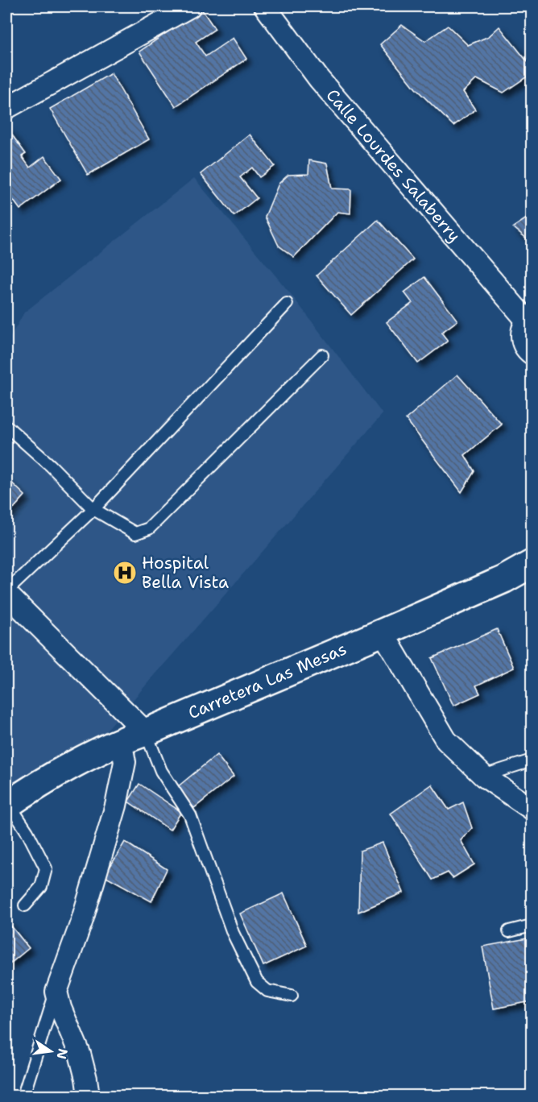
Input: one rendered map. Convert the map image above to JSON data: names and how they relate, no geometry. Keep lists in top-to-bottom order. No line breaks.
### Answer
{"streets":{"street":["Calle Lourdes Salaberry","Carretera Las Mesas"]},"places":{"hospital":["Hospital Bella Vista"]},"north":"right"}
